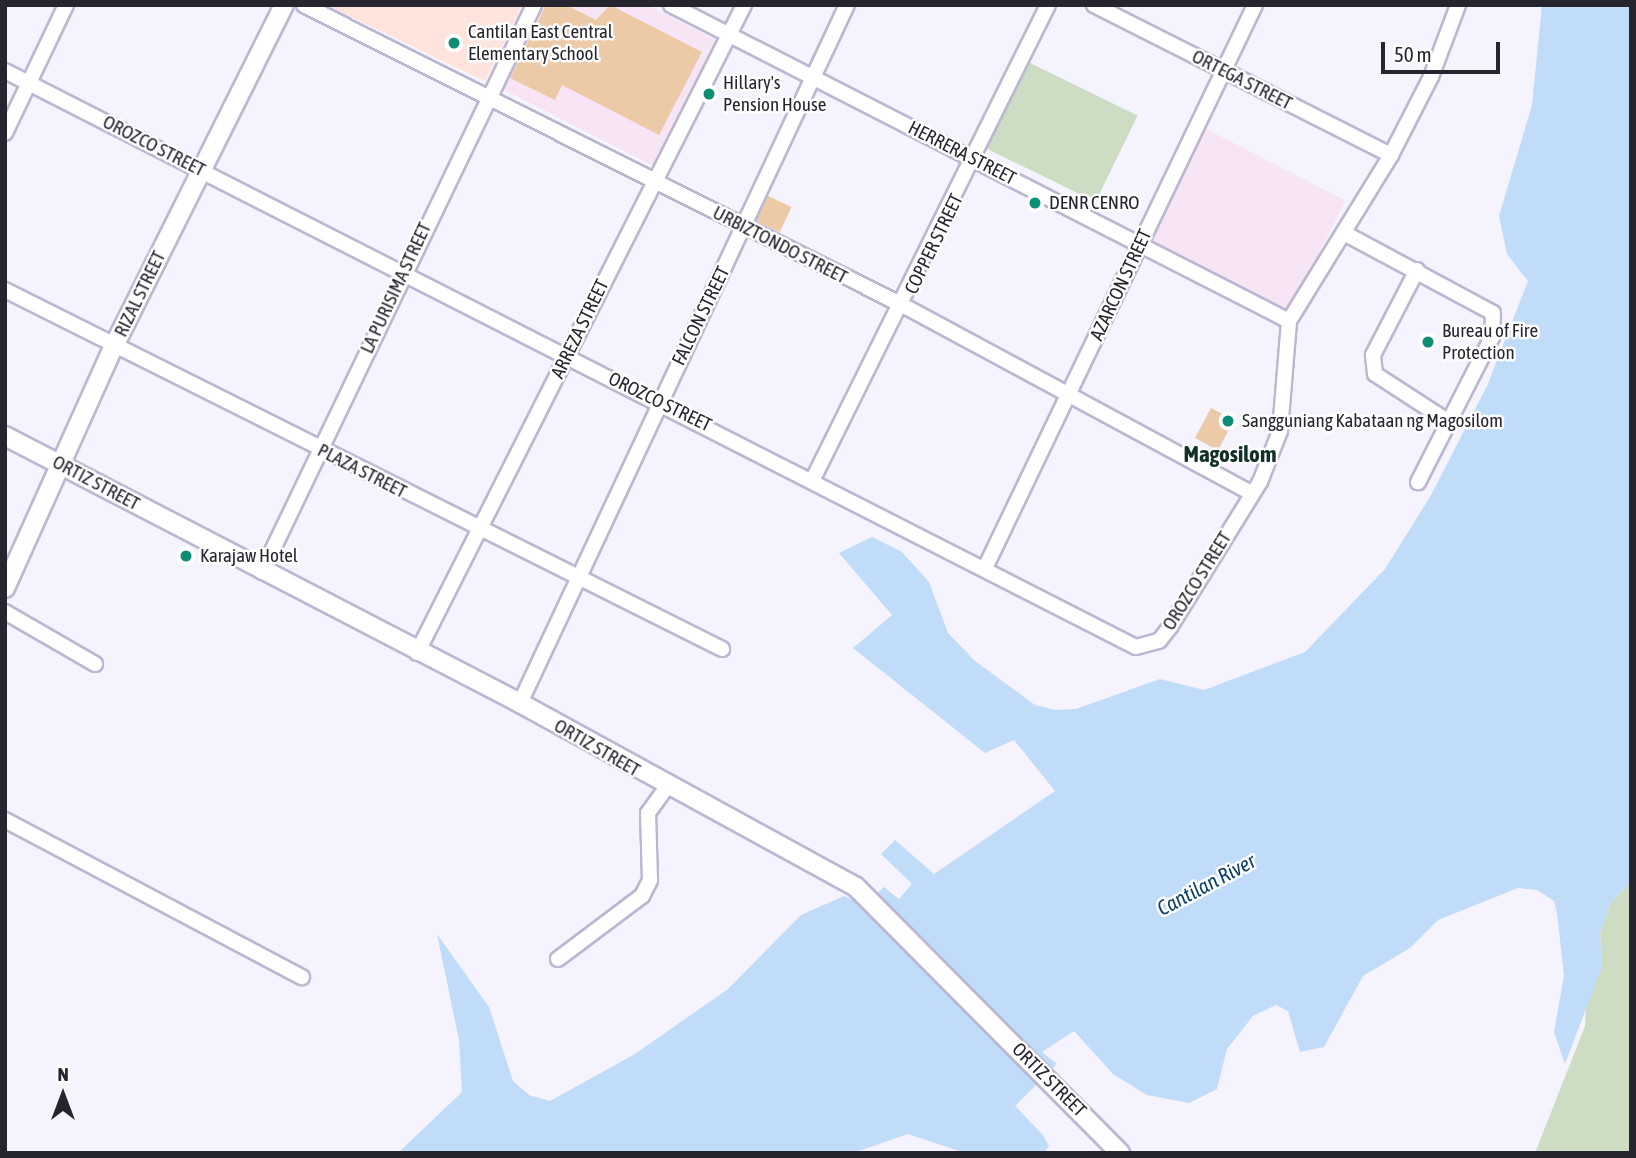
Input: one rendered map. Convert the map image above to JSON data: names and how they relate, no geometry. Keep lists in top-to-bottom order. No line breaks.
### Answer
{"streets":{"street":["ORTEGA STREET","OROZCO STREET","HERRERA STREET","COPPER STREET","URBIZTONDO STREET","AZARCON STREET","LA PURISIMA STREET","RIZAL STREET","FALCON STREET","ARREZA STREET","PLAZA STREET","ORTIZ STREET"]},"crossings":[["ORTEGA STREET","AZARCON STREET"],["OROZCO STREET","HERRERA STREET"],["OROZCO STREET","COPPER STREET"],["OROZCO STREET","URBIZTONDO STREET"],["OROZCO STREET","AZARCON STREET"],["OROZCO STREET","LA PURISIMA STREET"],["OROZCO STREET","RIZAL STREET"],["OROZCO STREET","FALCON STREET"],["OROZCO STREET","ARREZA STREET"],["HERRERA STREET","COPPER STREET"],["HERRERA STREET","AZARCON STREET"],["HERRERA STREET","FALCON STREET"],["HERRERA STREET","ARREZA STREET"],["COPPER STREET","URBIZTONDO STREET"],["URBIZTONDO STREET","AZARCON STREET"],["URBIZTONDO STREET","LA PURISIMA STREET"],["URBIZTONDO STREET","FALCON STREET"],["URBIZTONDO STREET","ARREZA STREET"],["LA PURISIMA STREET","PLAZA STREET"],["LA PURISIMA STREET","ORTIZ STREET"],["RIZAL STREET","PLAZA STREET"],["RIZAL STREET","ORTIZ STREET"],["FALCON STREET","PLAZA STREET"],["FALCON STREET","ORTIZ STREET"],["ARREZA STREET","PLAZA STREET"],["ARREZA STREET","ORTIZ STREET"]],"districts":["Magosilom"],"water":["Cantilan River"],"places":["Cantilan East Central Elementary School","Hillary's Pension House","DENR CENRO","Bureau of Fire Protection","Sangguniang Kabataan ng Magosilom","Karajaw Hotel"],"scale_bar":"50 m","north":"top"}
